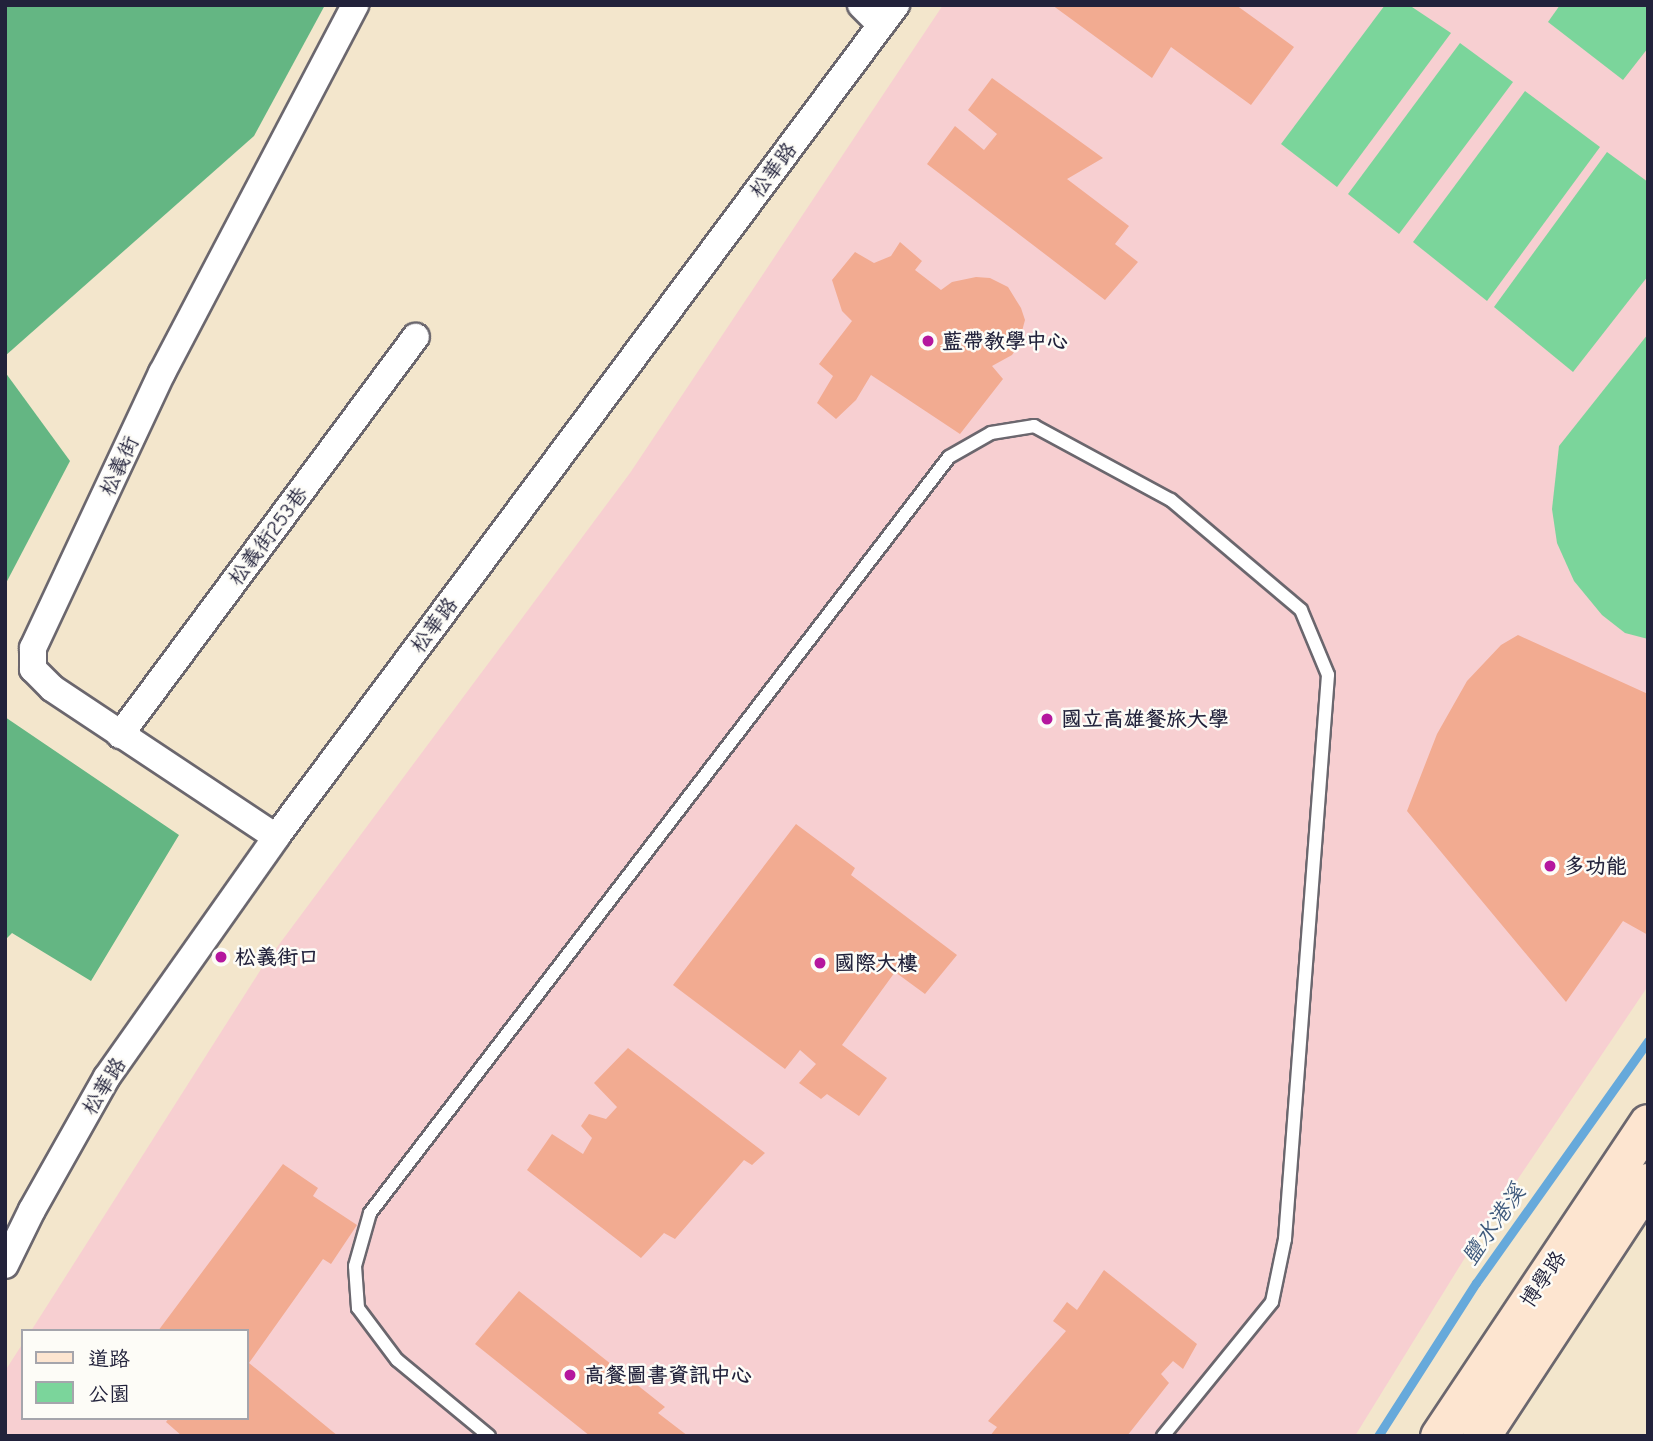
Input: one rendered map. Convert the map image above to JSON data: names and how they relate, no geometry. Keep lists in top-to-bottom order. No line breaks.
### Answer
{"streets":{"street":["松華路","松義街","松義街253巷","博學路"]},"crossings":[["松華路","松義街"],["松義街","松義街253巷"]],"water":["鹽水港溪"],"places":["藍帶教學中心","國立高雄餐旅大學","多功能","松義街口","國際大樓","高餐圖書資訊中心"],"legend":["道路","公園"]}
